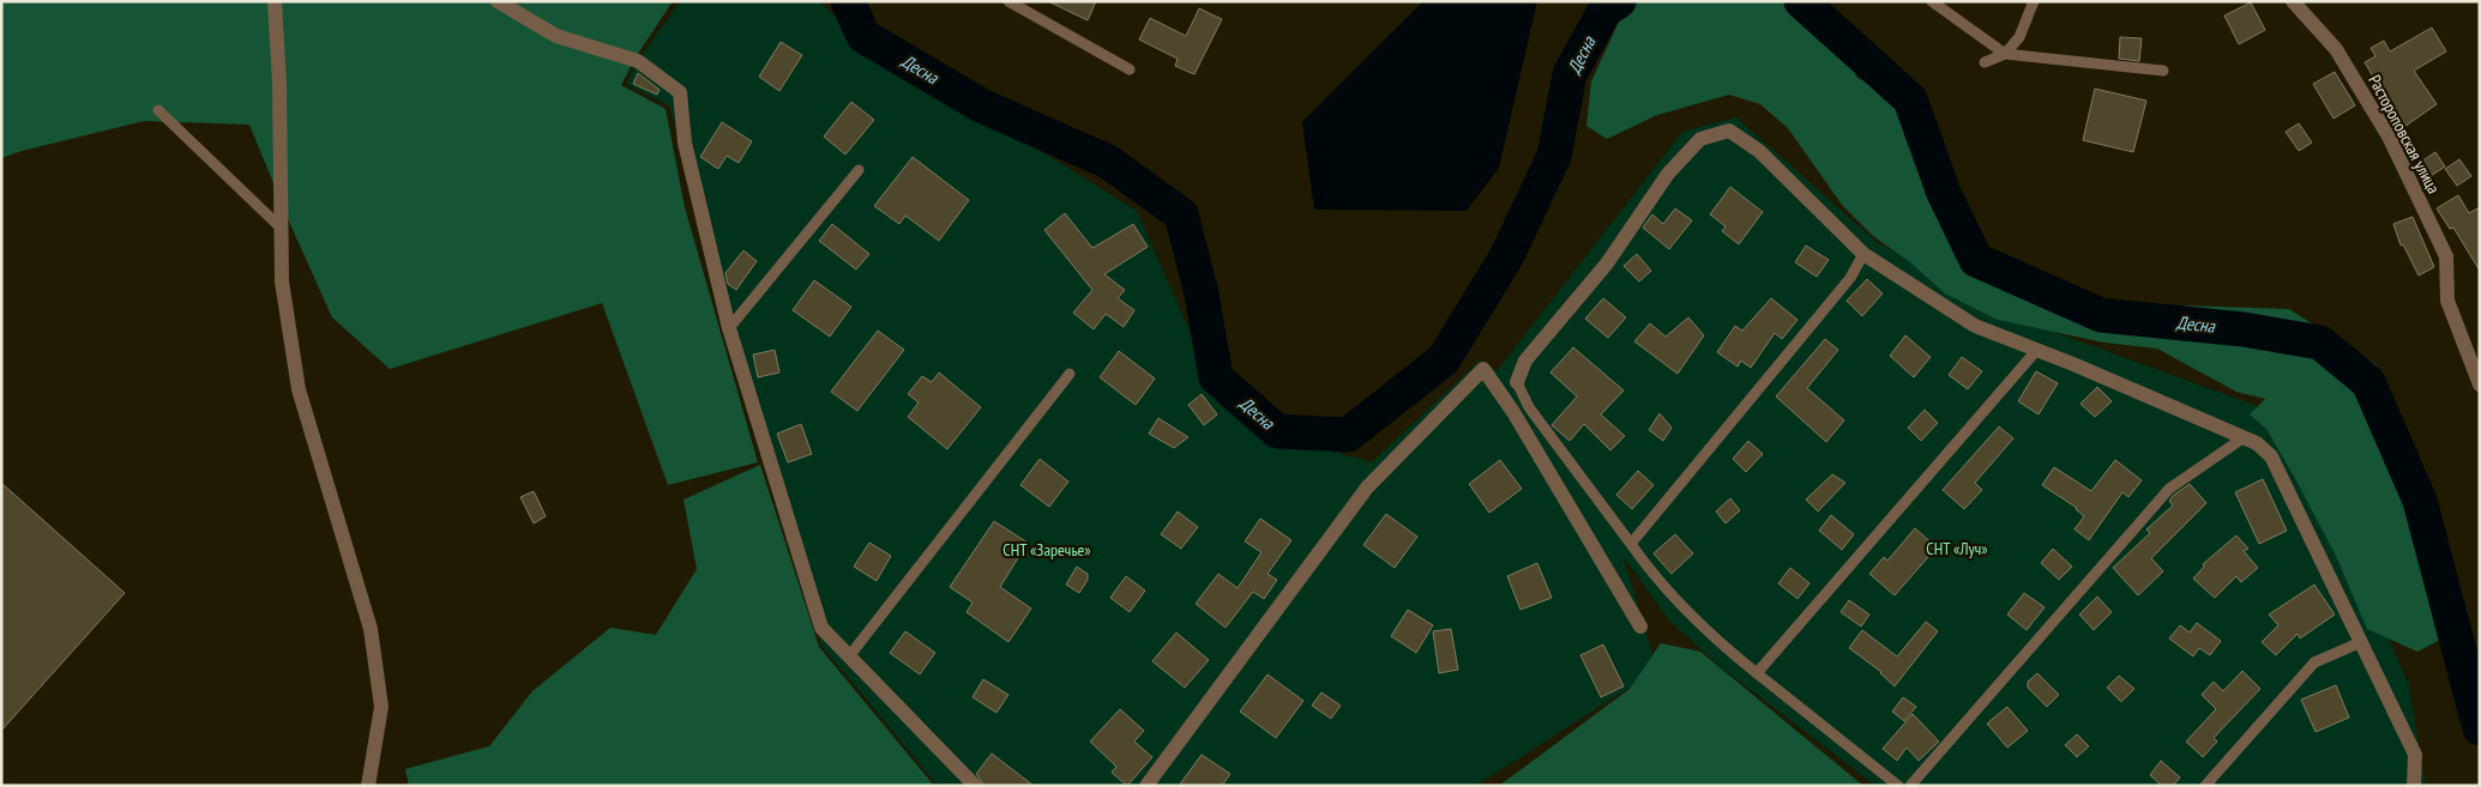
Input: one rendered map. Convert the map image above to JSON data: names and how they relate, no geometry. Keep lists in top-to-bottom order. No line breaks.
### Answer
{"streets":{"street":["Растороповская улица"]},"water":["Десна"],"parks":["СНТ «Луч»","СНТ «Заречье»"]}
